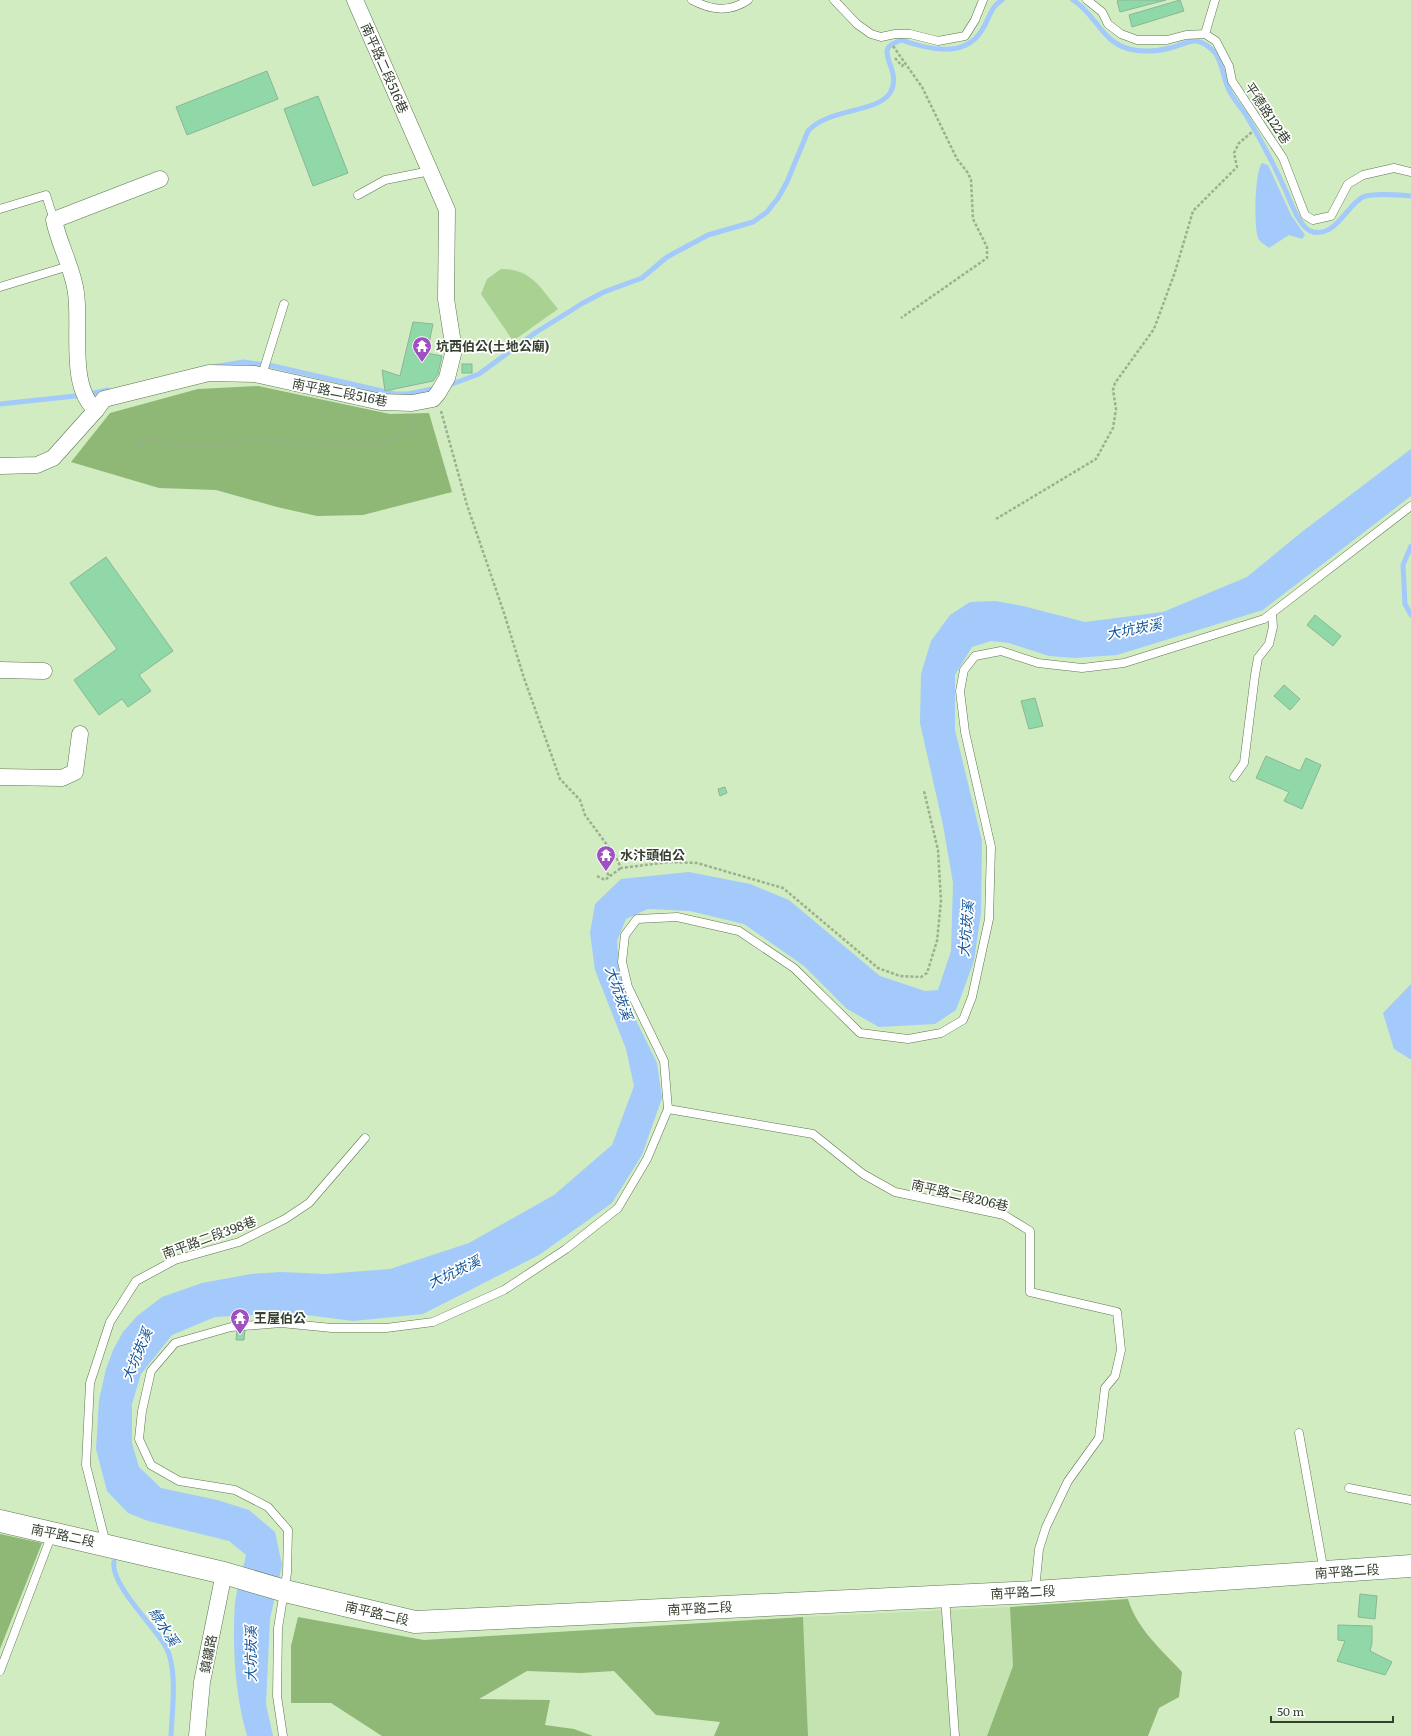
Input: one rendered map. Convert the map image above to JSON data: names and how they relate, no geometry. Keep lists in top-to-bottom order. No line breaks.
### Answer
{"streets":{"street":["南平路二段516巷","南平路二段","鎮鏞路"],"lane":["平德路122巷","南平路二段206巷","南平路二段398巷"]},"crossings":[["南平路二段206巷","南平路二段"],["南平路二段398巷","南平路二段"],["南平路二段","鎮鏞路"]],"water":["大坑崁溪","綠水溪"],"places":{"temple":["坑西伯公(土地公廟)","水汴頭伯公","王屋伯公"]},"scale_bar":"50 m"}
